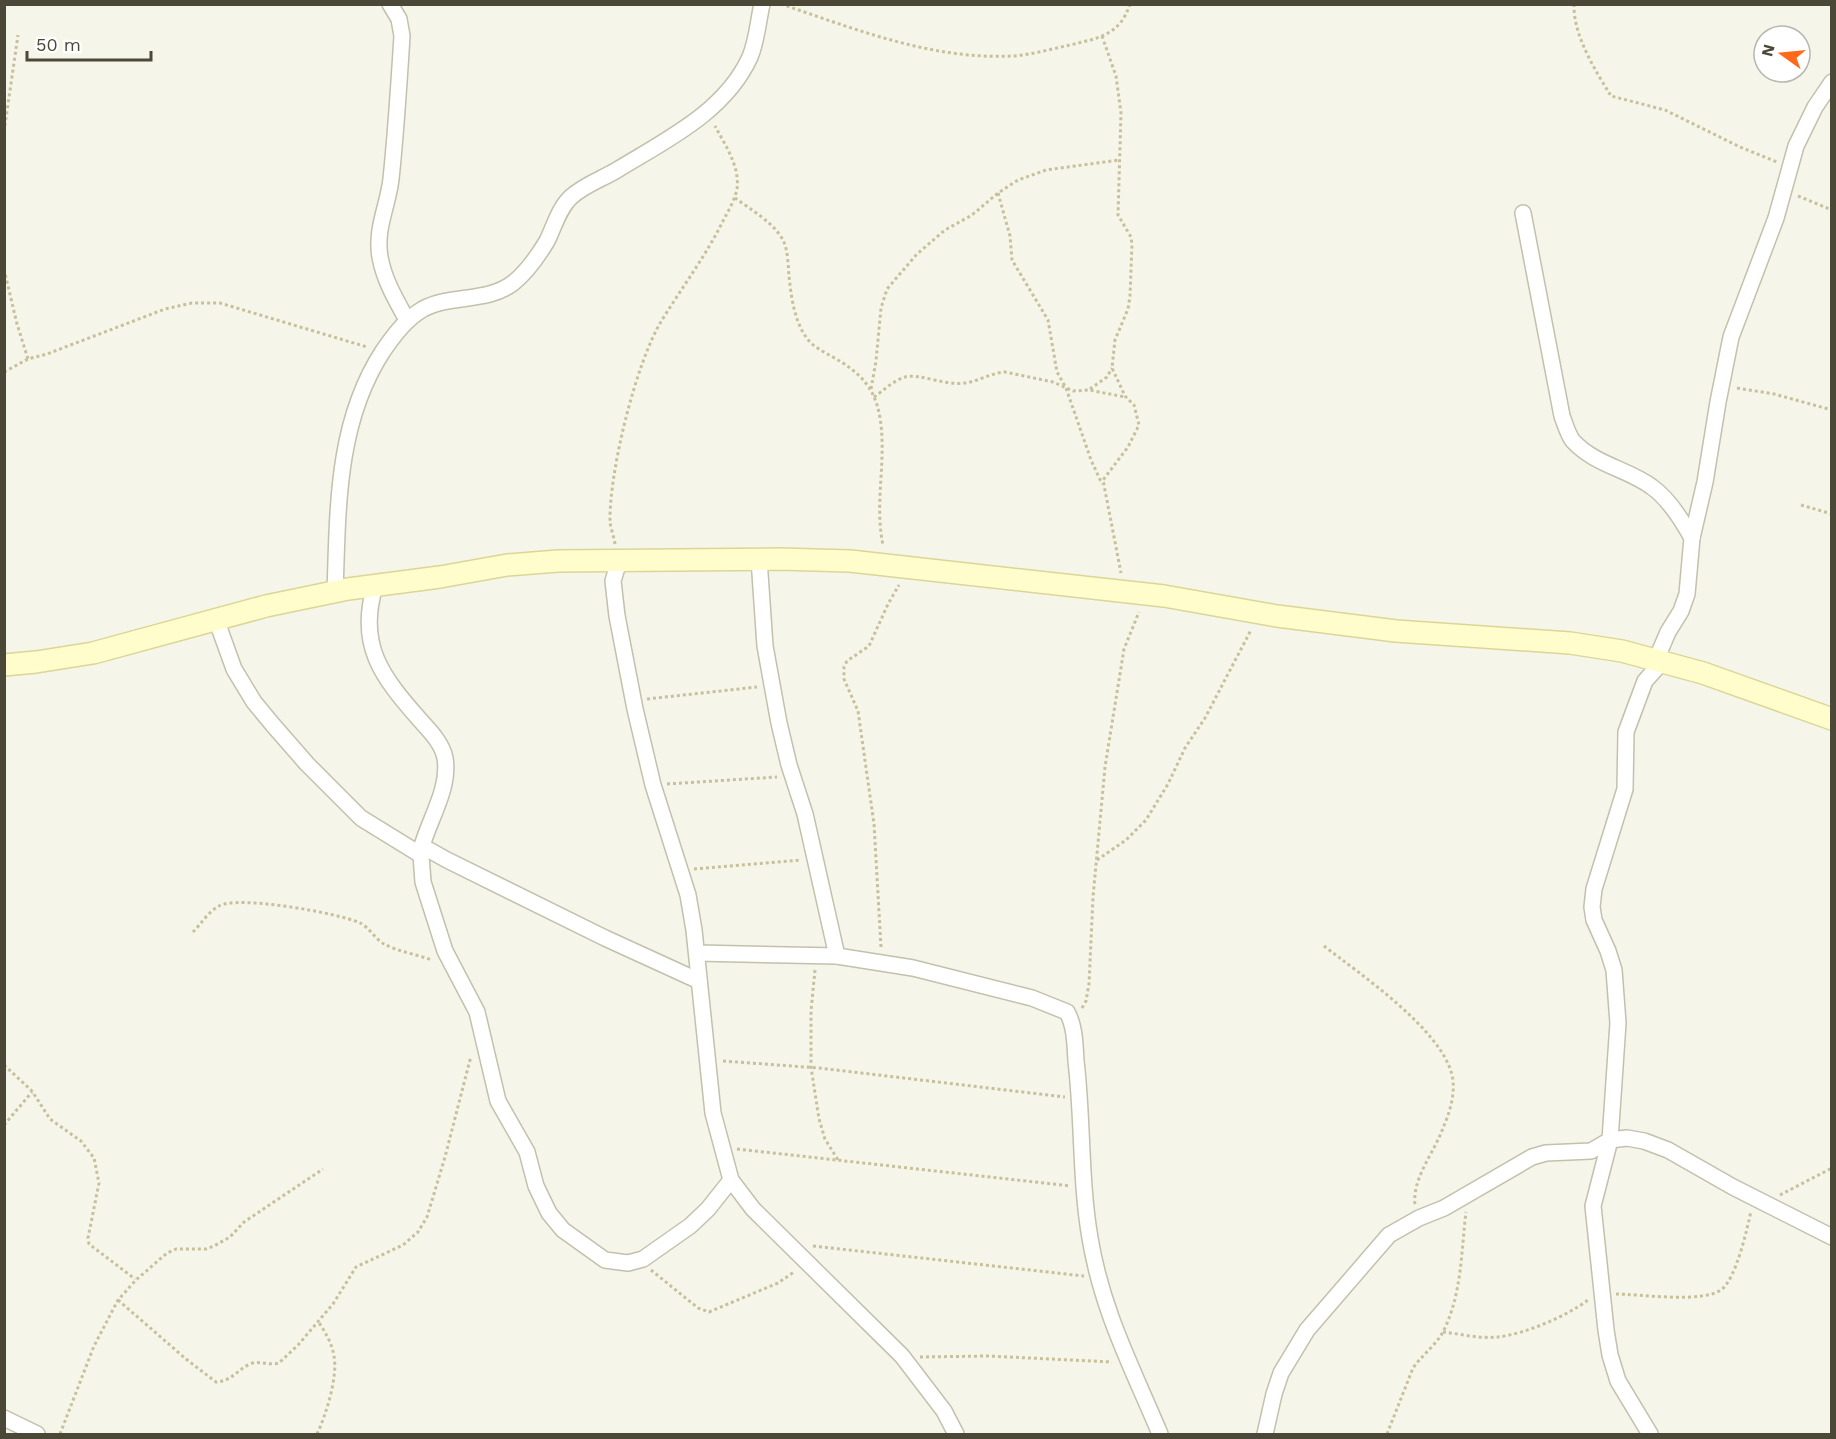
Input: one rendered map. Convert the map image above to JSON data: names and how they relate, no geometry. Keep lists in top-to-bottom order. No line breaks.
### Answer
{"scale_bar":"50 m","north":"left"}
